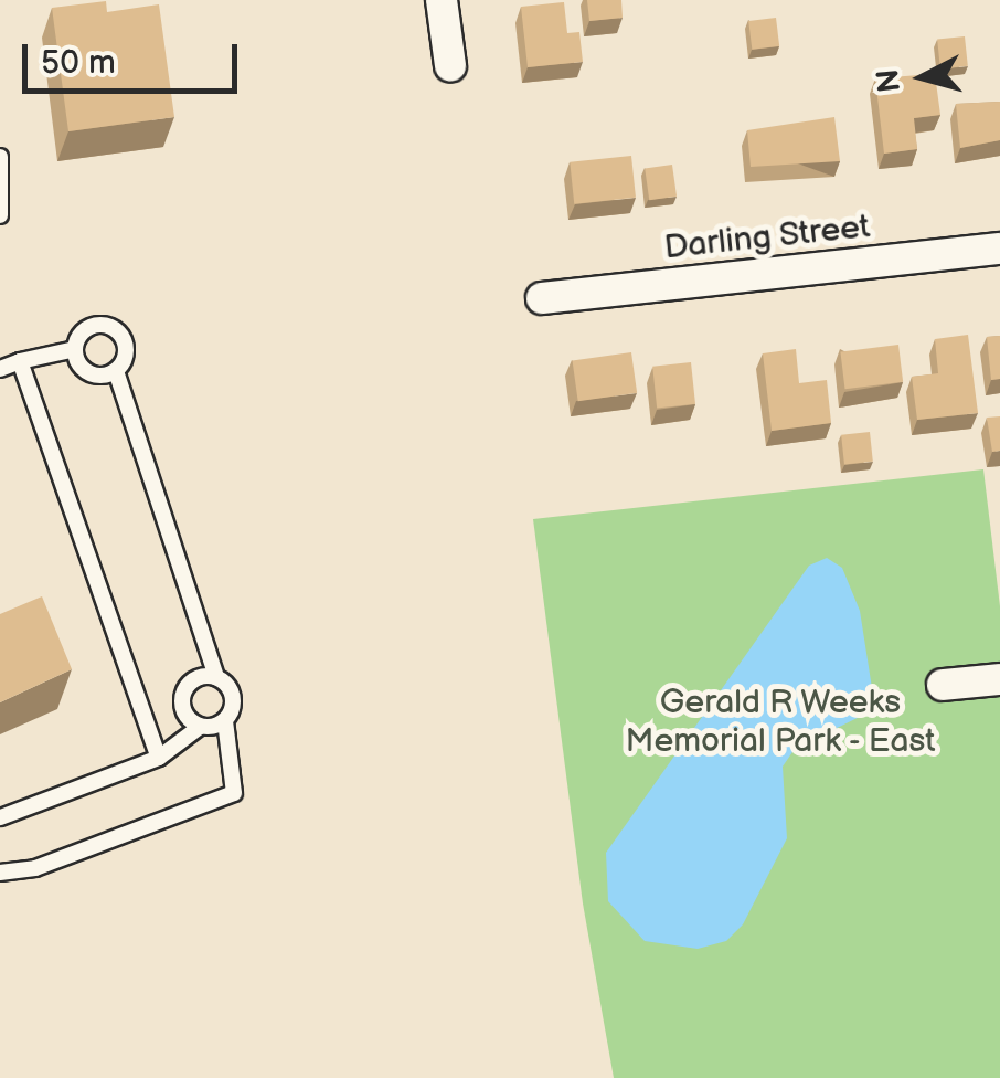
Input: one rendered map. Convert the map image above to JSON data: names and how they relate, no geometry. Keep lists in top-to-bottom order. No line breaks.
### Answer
{"streets":{"street":["Darling Street"]},"parks":["Gerald R Weeks Memorial Park - East"],"scale_bar":"50 m","north":"left"}
